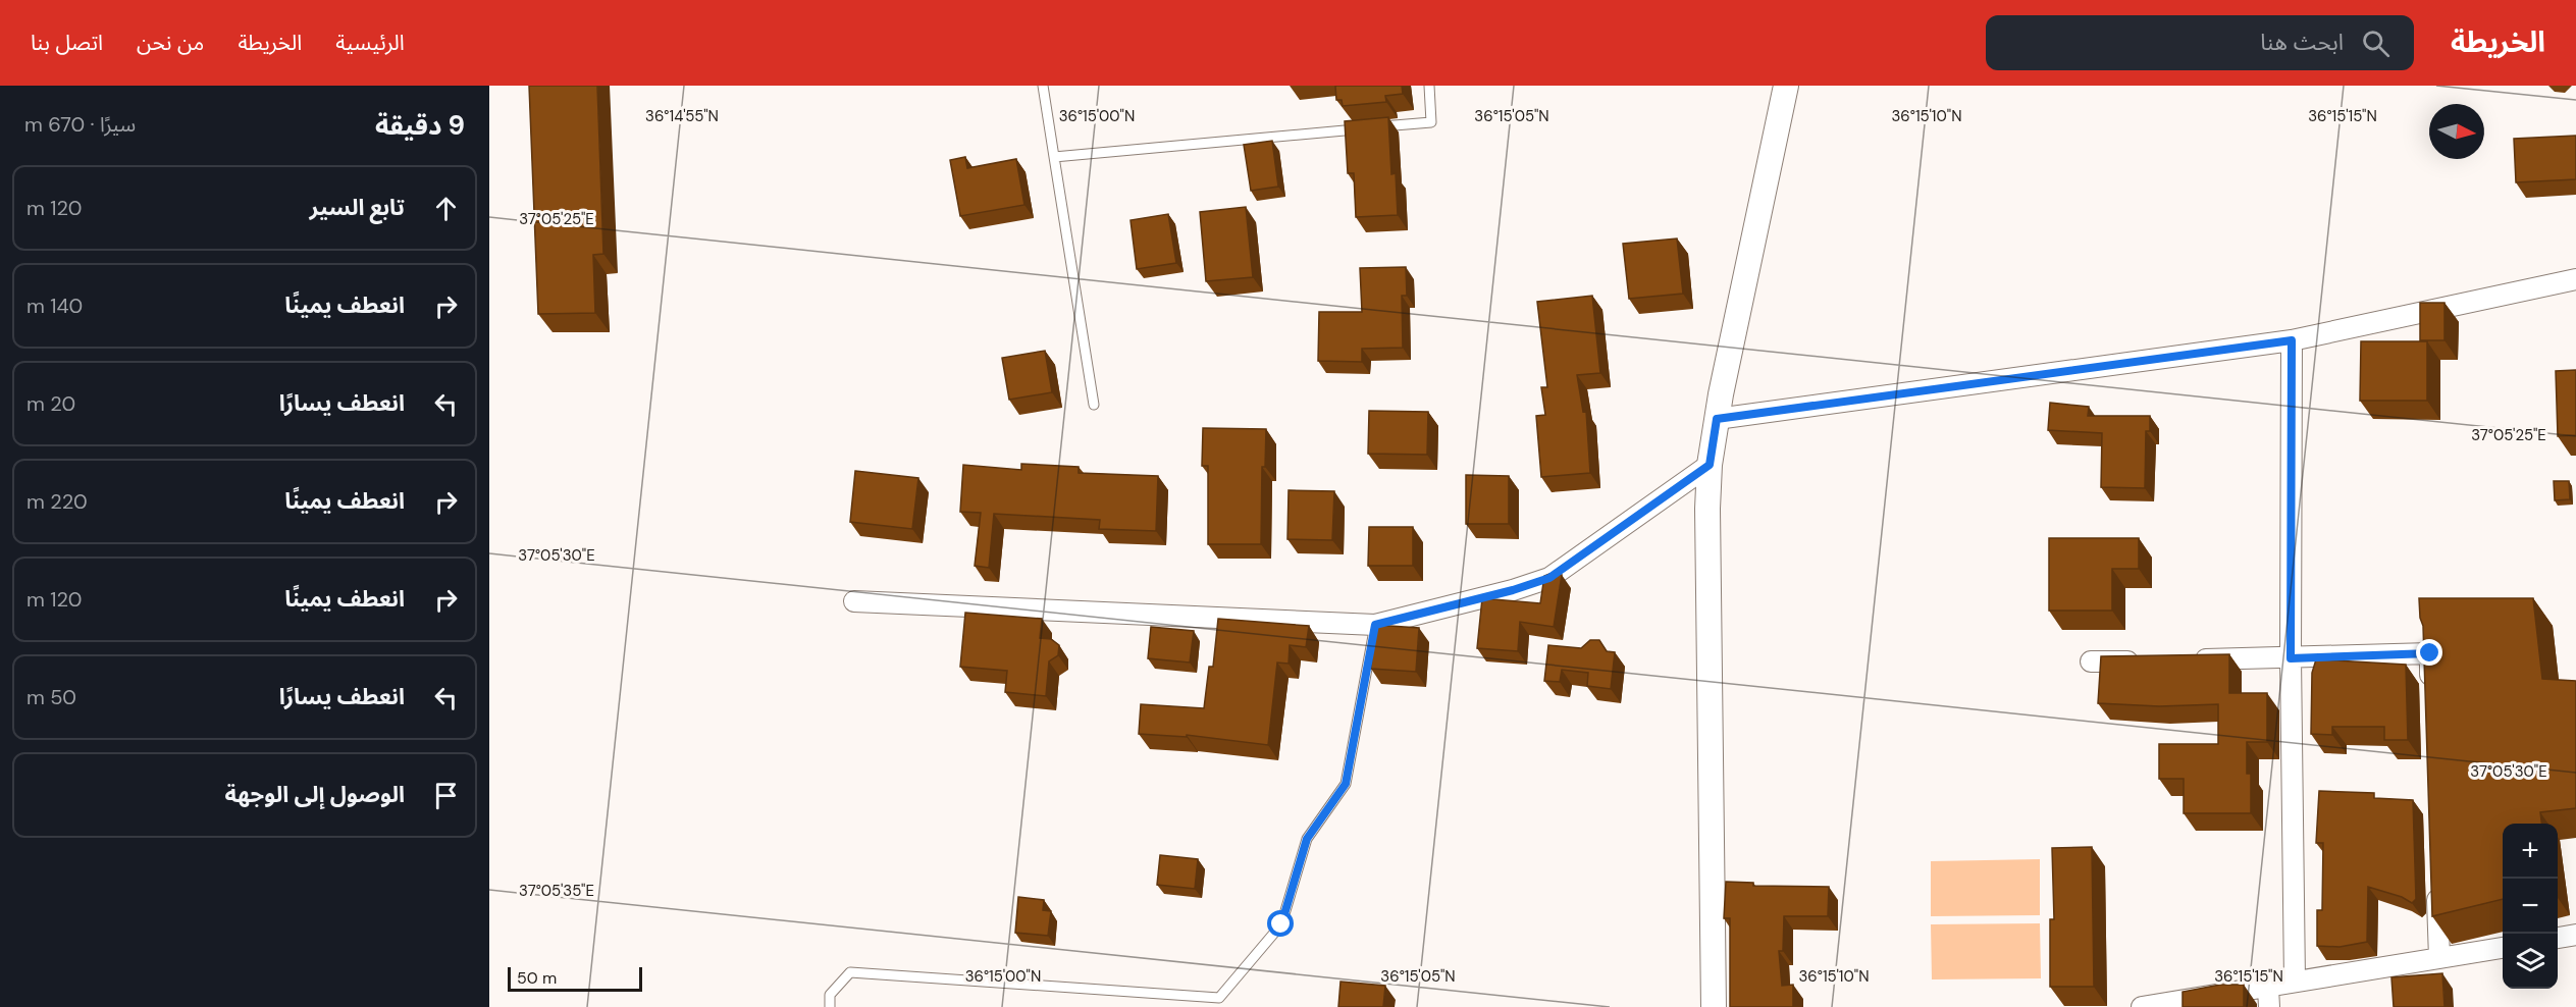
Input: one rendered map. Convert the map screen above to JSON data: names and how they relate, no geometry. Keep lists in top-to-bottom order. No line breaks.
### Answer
{"scale_bar":"50 m","north":"right","page":{"header":"الخريطة","search":"ابحث هنا","nav":["الرئيسية","الخريطة","من نحن","اتصل بنا"],"heading":["9 دقيقة","سيرًا · 670 m"],"list":[["تابع السير","120 m"],["انعطف يمينًا","140 m"],["انعطف يسارًا","20 m"],["انعطف يمينًا","220 m"],["انعطف يمينًا","120 m"],["انعطف يسارًا","50 m"],"الوصول إلى الوجهة"],"map_buttons":["+","−"],"scale":"50 m"},"coordinates":["36°14'55\"N","36°15'00\"N","36°15'05\"N","36°15'10\"N","36°15'15\"N","37°05'25\"E","37°05'30\"E","37°05'35\"E"]}
